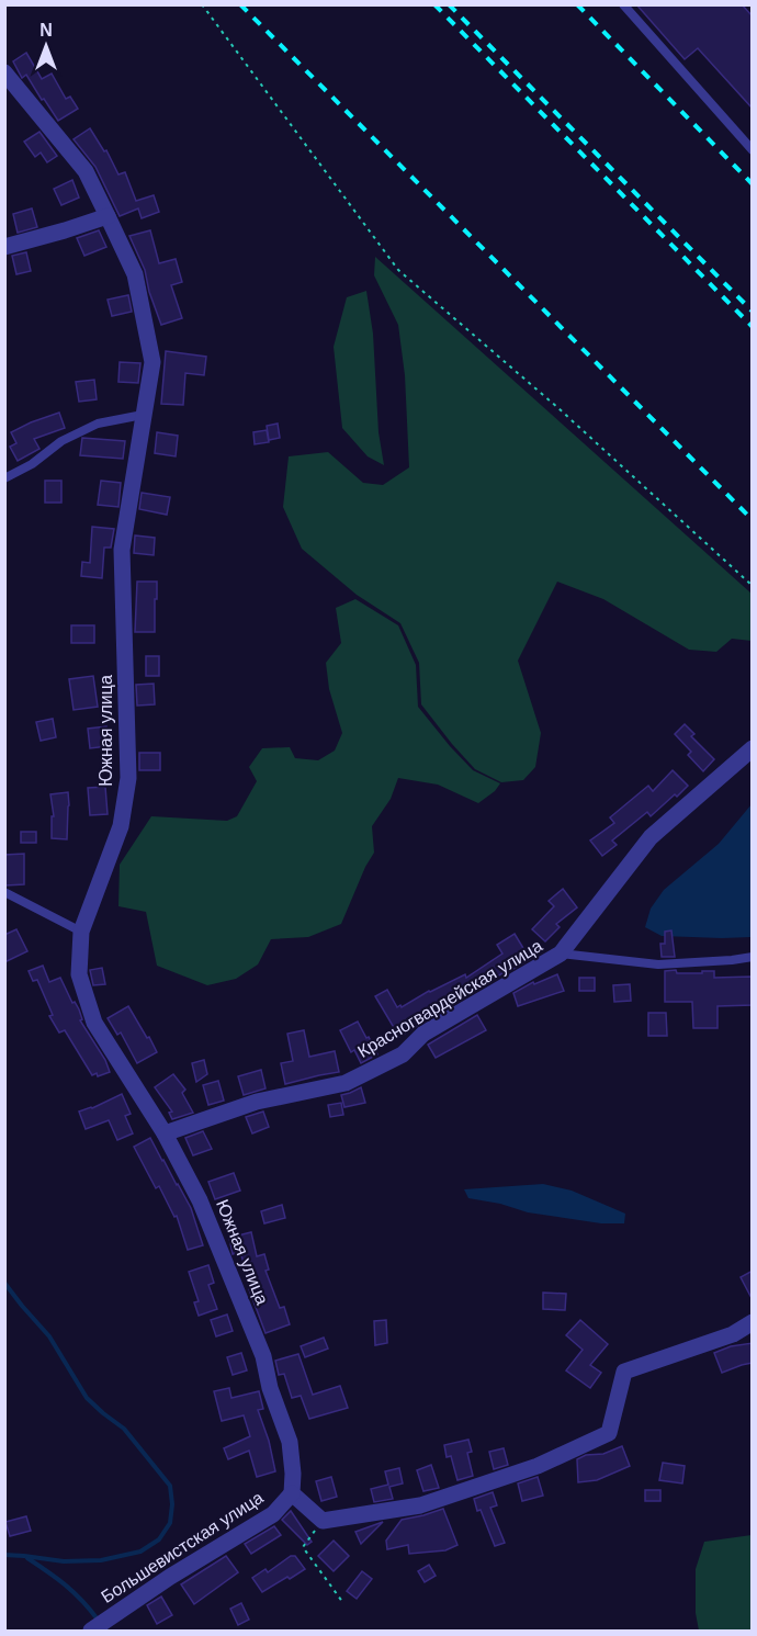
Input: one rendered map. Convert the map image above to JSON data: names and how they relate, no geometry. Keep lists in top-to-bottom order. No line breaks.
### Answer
{"streets":{"street":["Южная улица","Красногвардейская улица","Большевистская улица"]},"crossings":[["Южная улица","Красногвардейская улица"],["Южная улица","Большевистская улица"]],"north":"top"}
